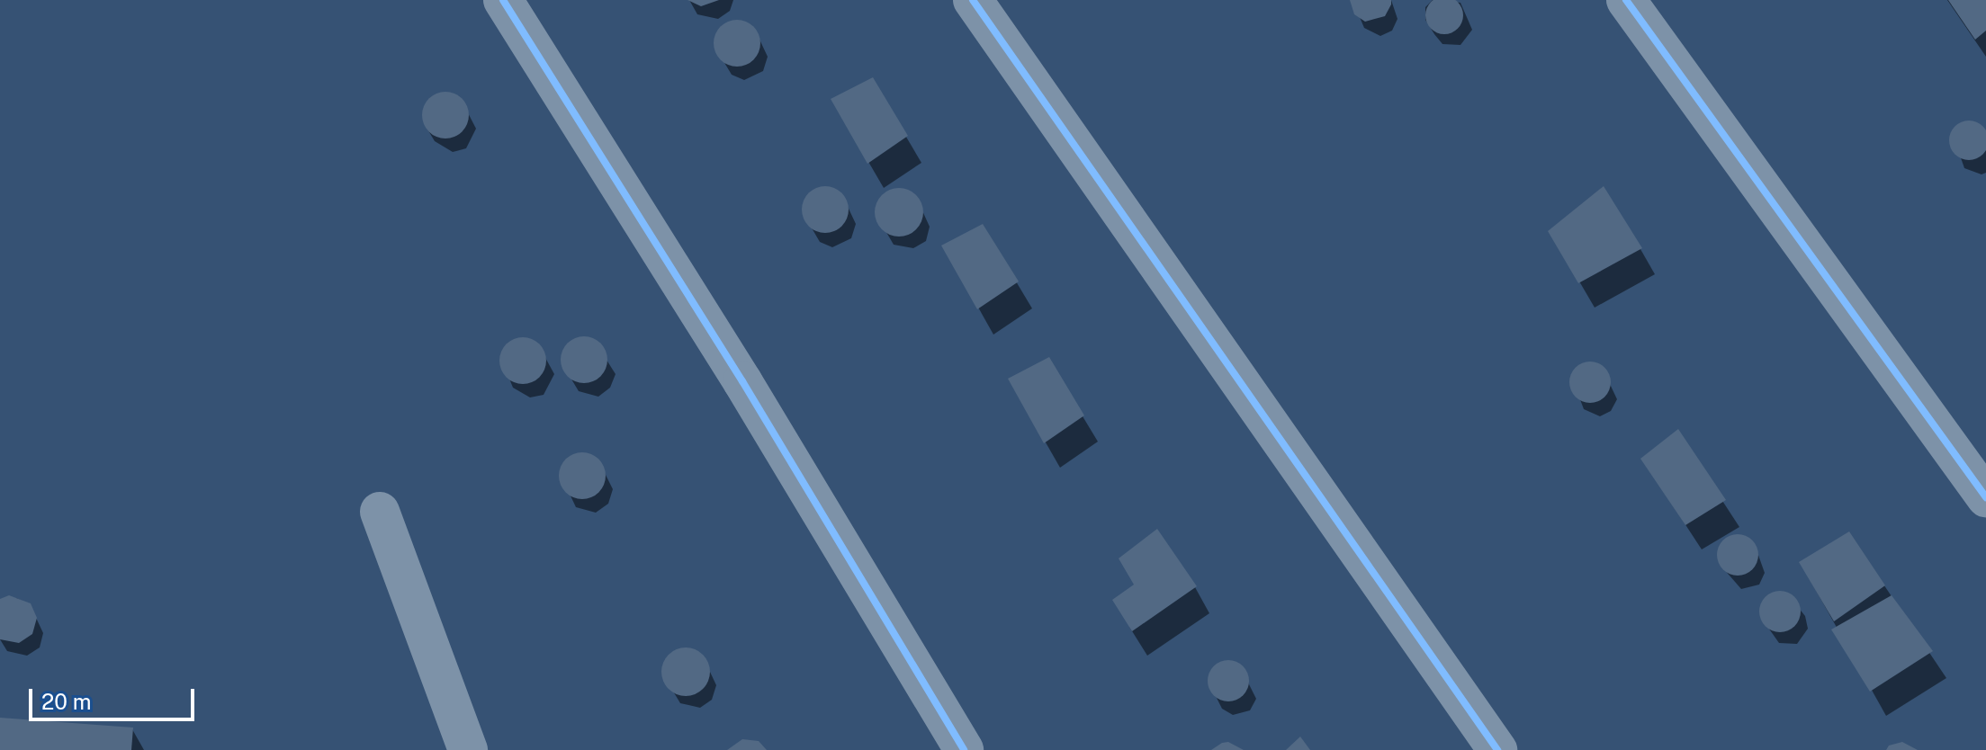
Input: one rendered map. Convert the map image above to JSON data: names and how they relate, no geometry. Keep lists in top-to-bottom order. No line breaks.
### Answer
{"scale_bar":"20 m"}
